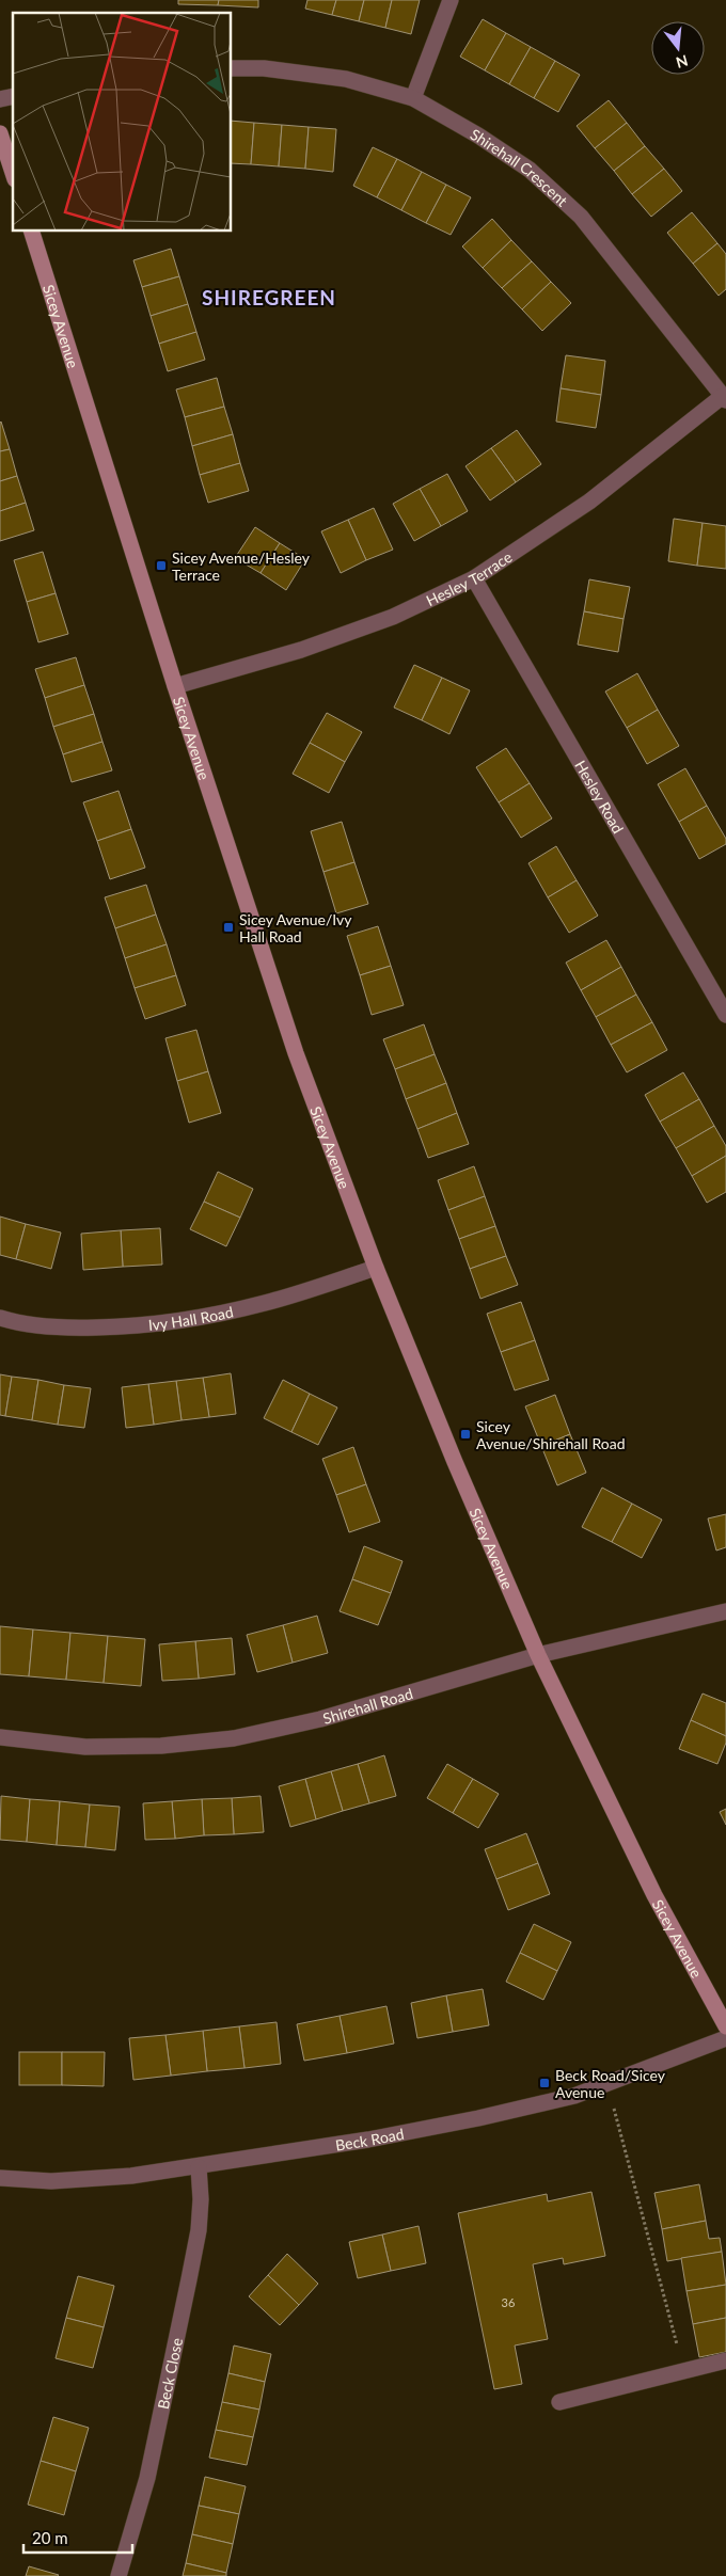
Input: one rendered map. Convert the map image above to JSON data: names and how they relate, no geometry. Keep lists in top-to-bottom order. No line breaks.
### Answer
{"streets":{"street":["Shirehall Crescent","Sicey Avenue","Hesley Terrace","Hesley Road","Ivy Hall Road","Shirehall Road","Beck Road","Beck Close"]},"crossings":[["Shirehall Crescent","Hesley Terrace"],["Sicey Avenue","Hesley Terrace"],["Sicey Avenue","Ivy Hall Road"],["Sicey Avenue","Shirehall Road"],["Hesley Terrace","Hesley Road"],["Beck Road","Beck Close"]],"districts":["SHIREGREEN"],"places":{"transit":["Sicey Avenue/Hesley Terrace","Sicey Avenue/Ivy Hall Road","Sicey Avenue/Shirehall Road","Beck Road/Sicey Avenue"]},"house_numbers":["36"],"scale_bar":"20 m","north":"bottom"}
